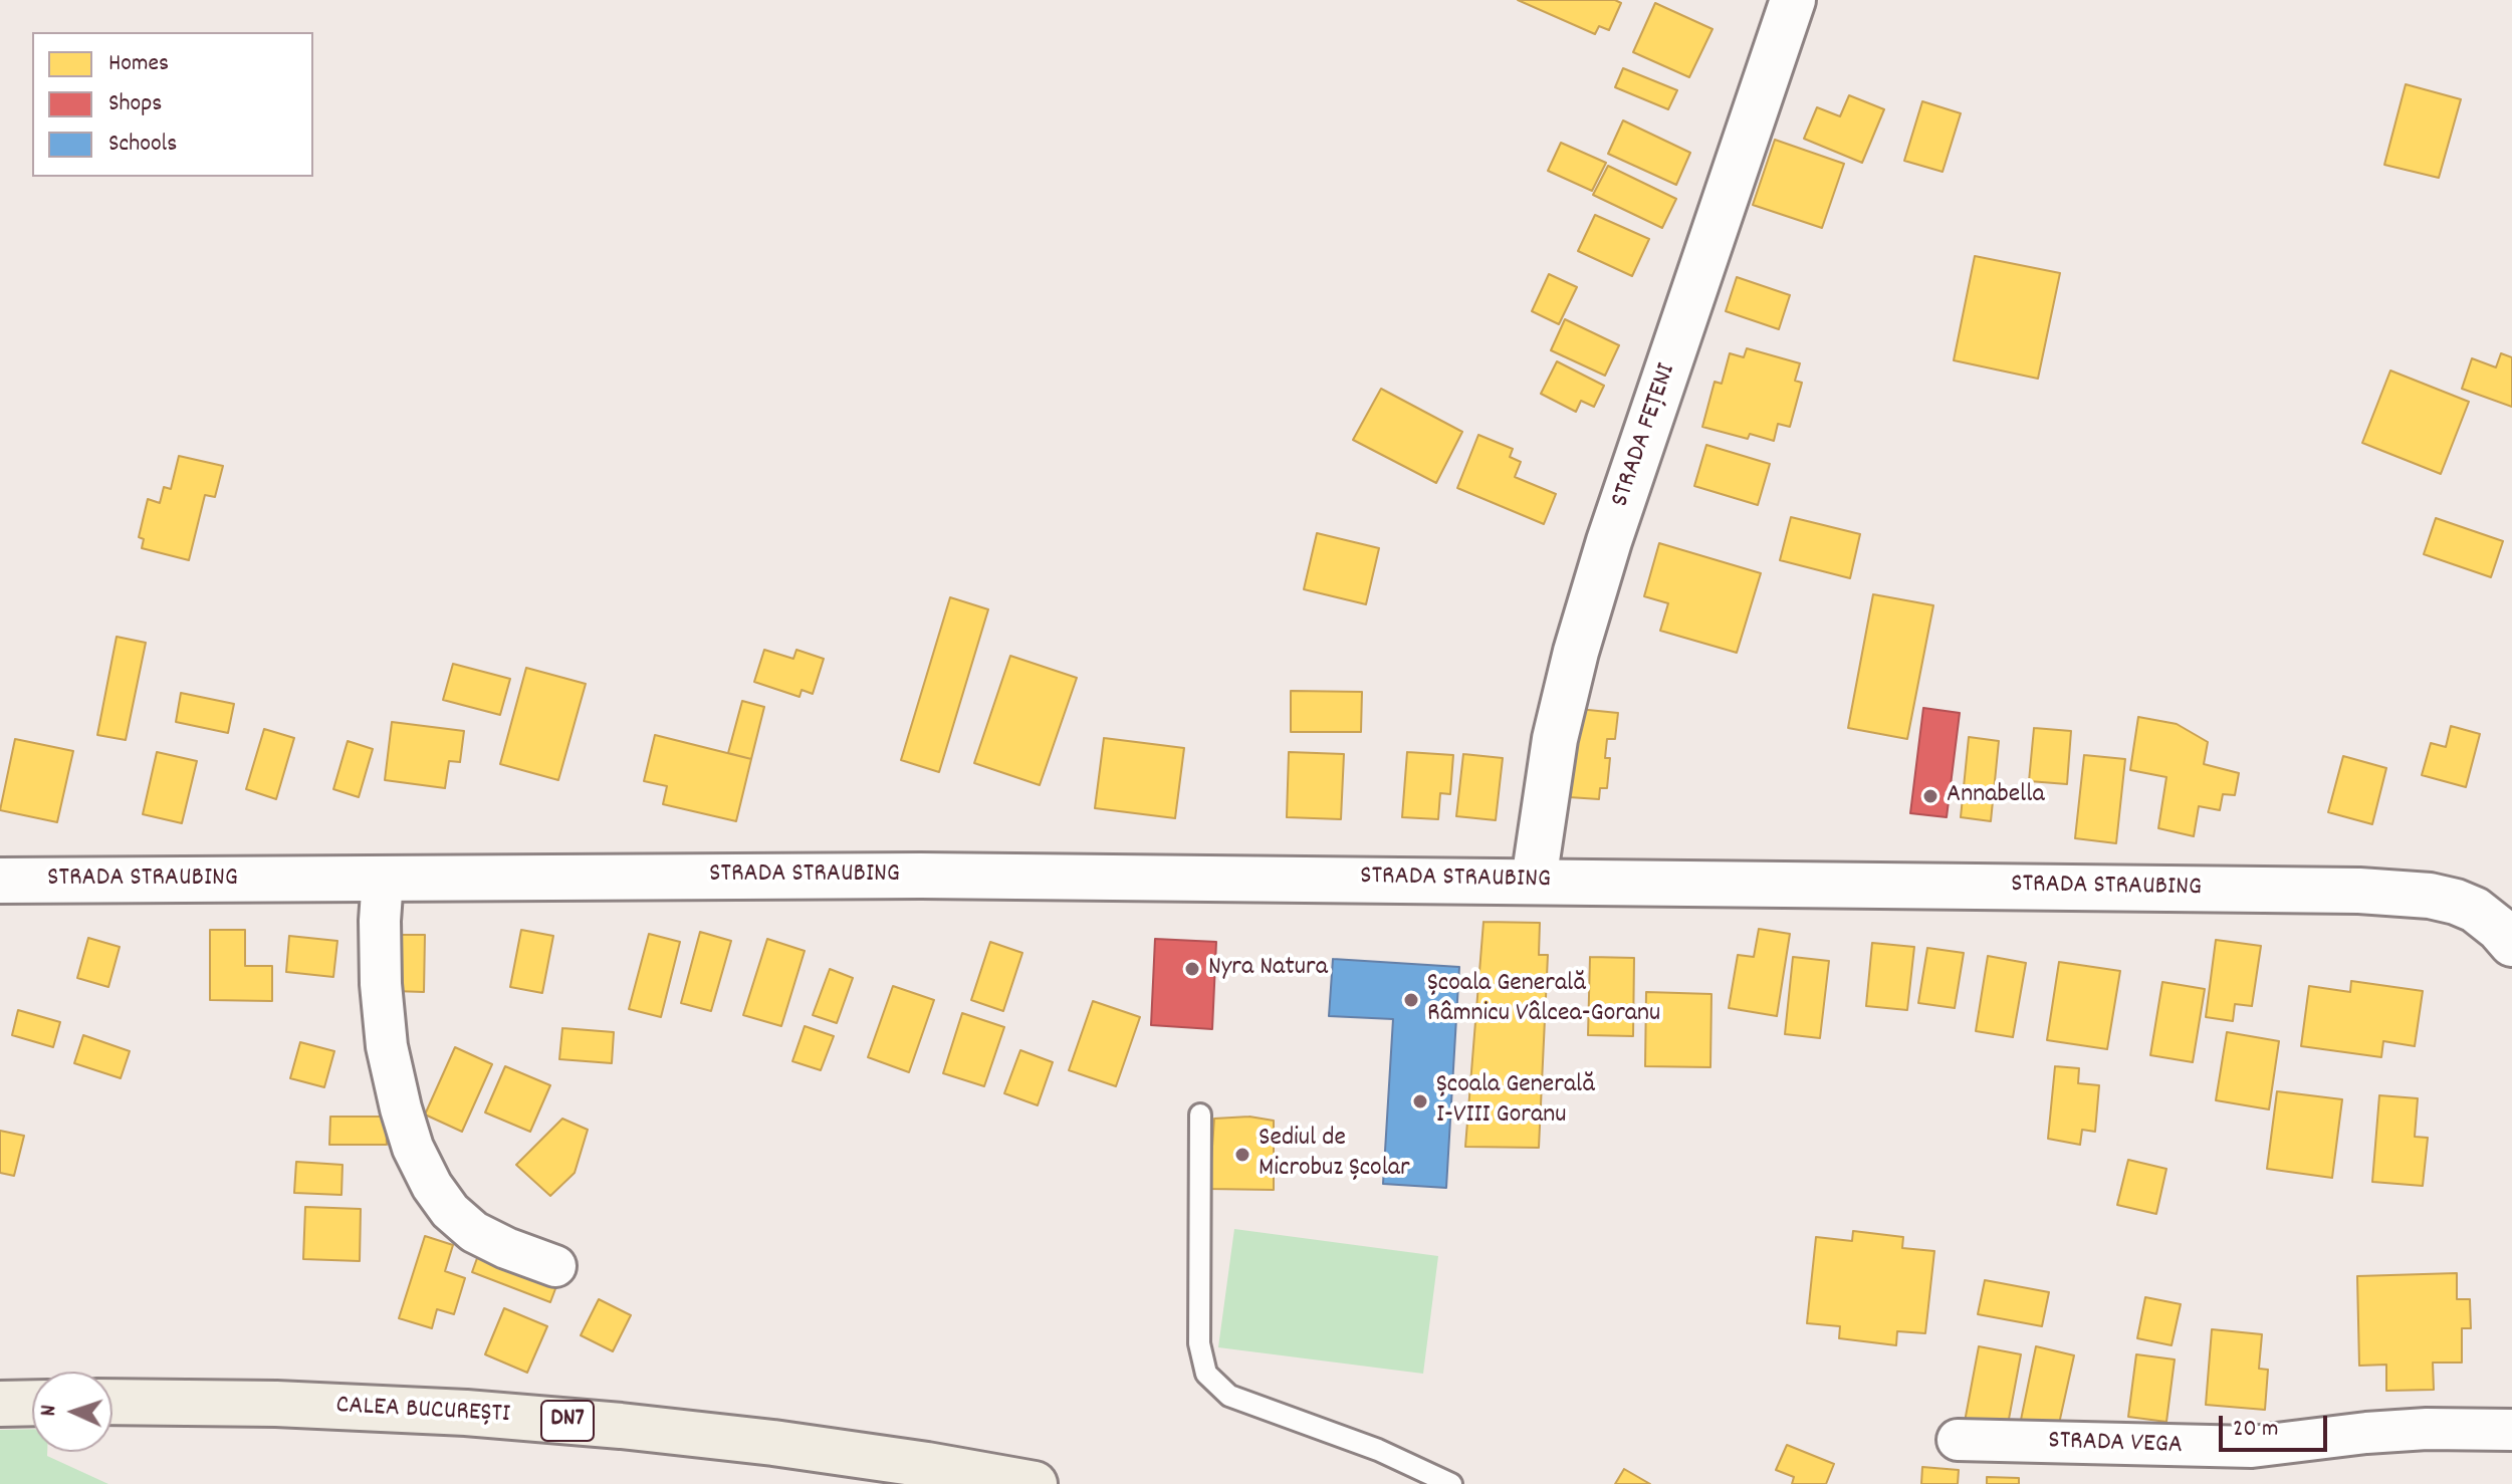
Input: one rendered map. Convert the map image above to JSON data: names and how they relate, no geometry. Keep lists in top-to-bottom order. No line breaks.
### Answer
{"streets":{"highway":["CALEA BUCUREȘTI","DN7"],"main road":["STRADA FEȚENI","STRADA STRAUBING"],"street":["STRADA VEGA"]},"crossings":[["STRADA FEȚENI","STRADA STRAUBING"]],"places":["Annabella","Nyra Natura","Școala Generală Râmnicu Vâlcea-Goranu","Școala Generală I-VIII Goranu","Sediul de Microbuz Școlar"],"legend":["Homes","Shops","Schools"],"scale_bar":"20 m","north":"left"}
